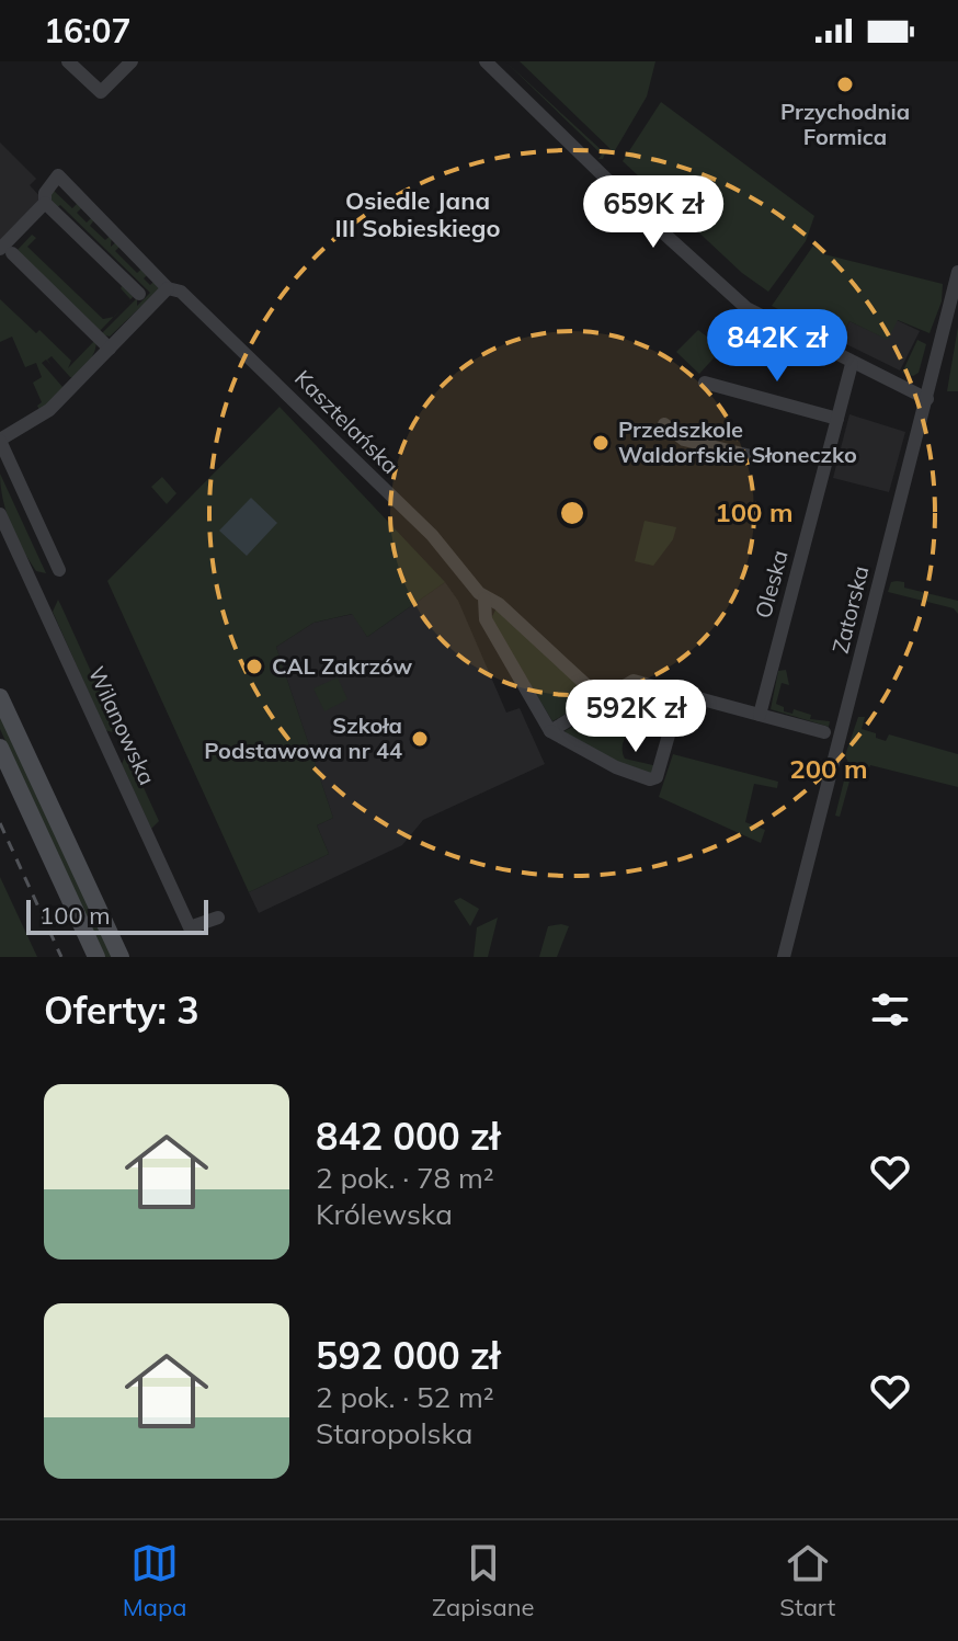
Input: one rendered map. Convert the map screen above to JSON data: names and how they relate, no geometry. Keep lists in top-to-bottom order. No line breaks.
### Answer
{"streets":{"street":["Kasztelańska","Oleska","Zatorska","Wilanowska"]},"districts":["Osiedle Jana III Sobieskiego"],"places":["Przychodnia Formica","Przedszkole Waldorfskie Słoneczko","CAL Zakrzów","Szkoła Podstawowa nr 44"],"scale_bar":"100 m","page":{"status":"16:07","price":["659K zł","842K zł","592K zł"],"scale":"100 m","heading":"Oferty: 3","list":[{"name":"842 000 zł","note":"2 pok. · 78 m² · Królewska"},{"name":"592 000 zł","note":"2 pok. · 52 m² · Staropolska"}],"tabs":["Mapa","Zapisane","Start"]},"rings":["100 m","200 m"]}
